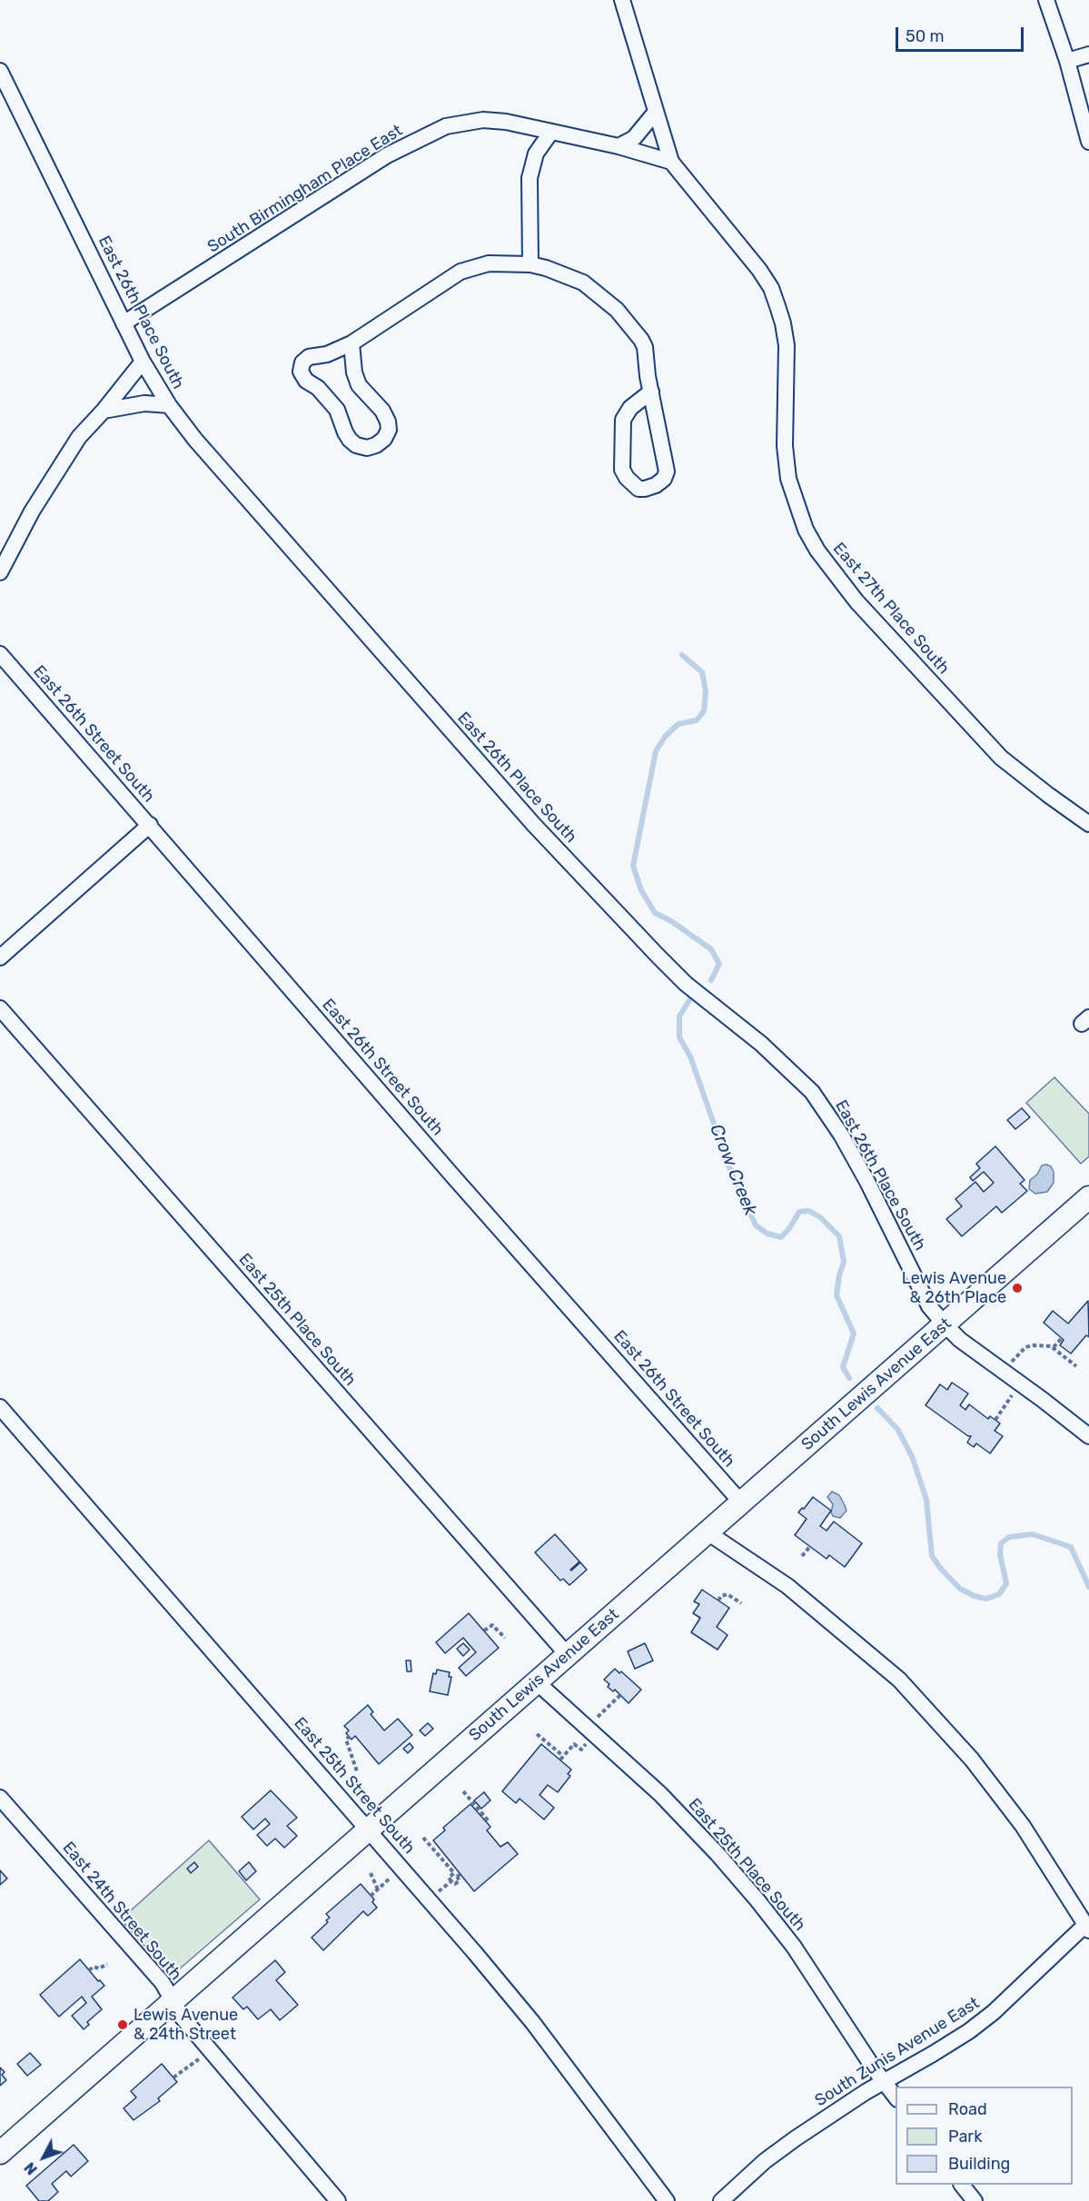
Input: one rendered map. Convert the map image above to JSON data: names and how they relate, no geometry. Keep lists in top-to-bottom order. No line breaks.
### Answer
{"streets":{"main road":["South Lewis Avenue East"],"street":["South Birmingham Place East","East 26th Place South","East 27th Place South","East 26th Street South","East 25th Place South","East 25th Street South","East 24th Street South","South Zunis Avenue East"]},"crossings":[["South Birmingham Place East","East 26th Place South"],["South Birmingham Place East","East 27th Place South"],["East 26th Place South","South Lewis Avenue East"],["East 26th Street South","South Lewis Avenue East"],["East 25th Place South","South Lewis Avenue East"],["East 25th Place South","South Zunis Avenue East"],["South Lewis Avenue East","East 25th Street South"],["South Lewis Avenue East","East 24th Street South"]],"water":["Crow Creek"],"places":["Lewis Avenue & 26th Place","Lewis Avenue & 24th Street"],"legend":["Road","Park","Building"],"scale_bar":"50 m","north":"bottom left"}
